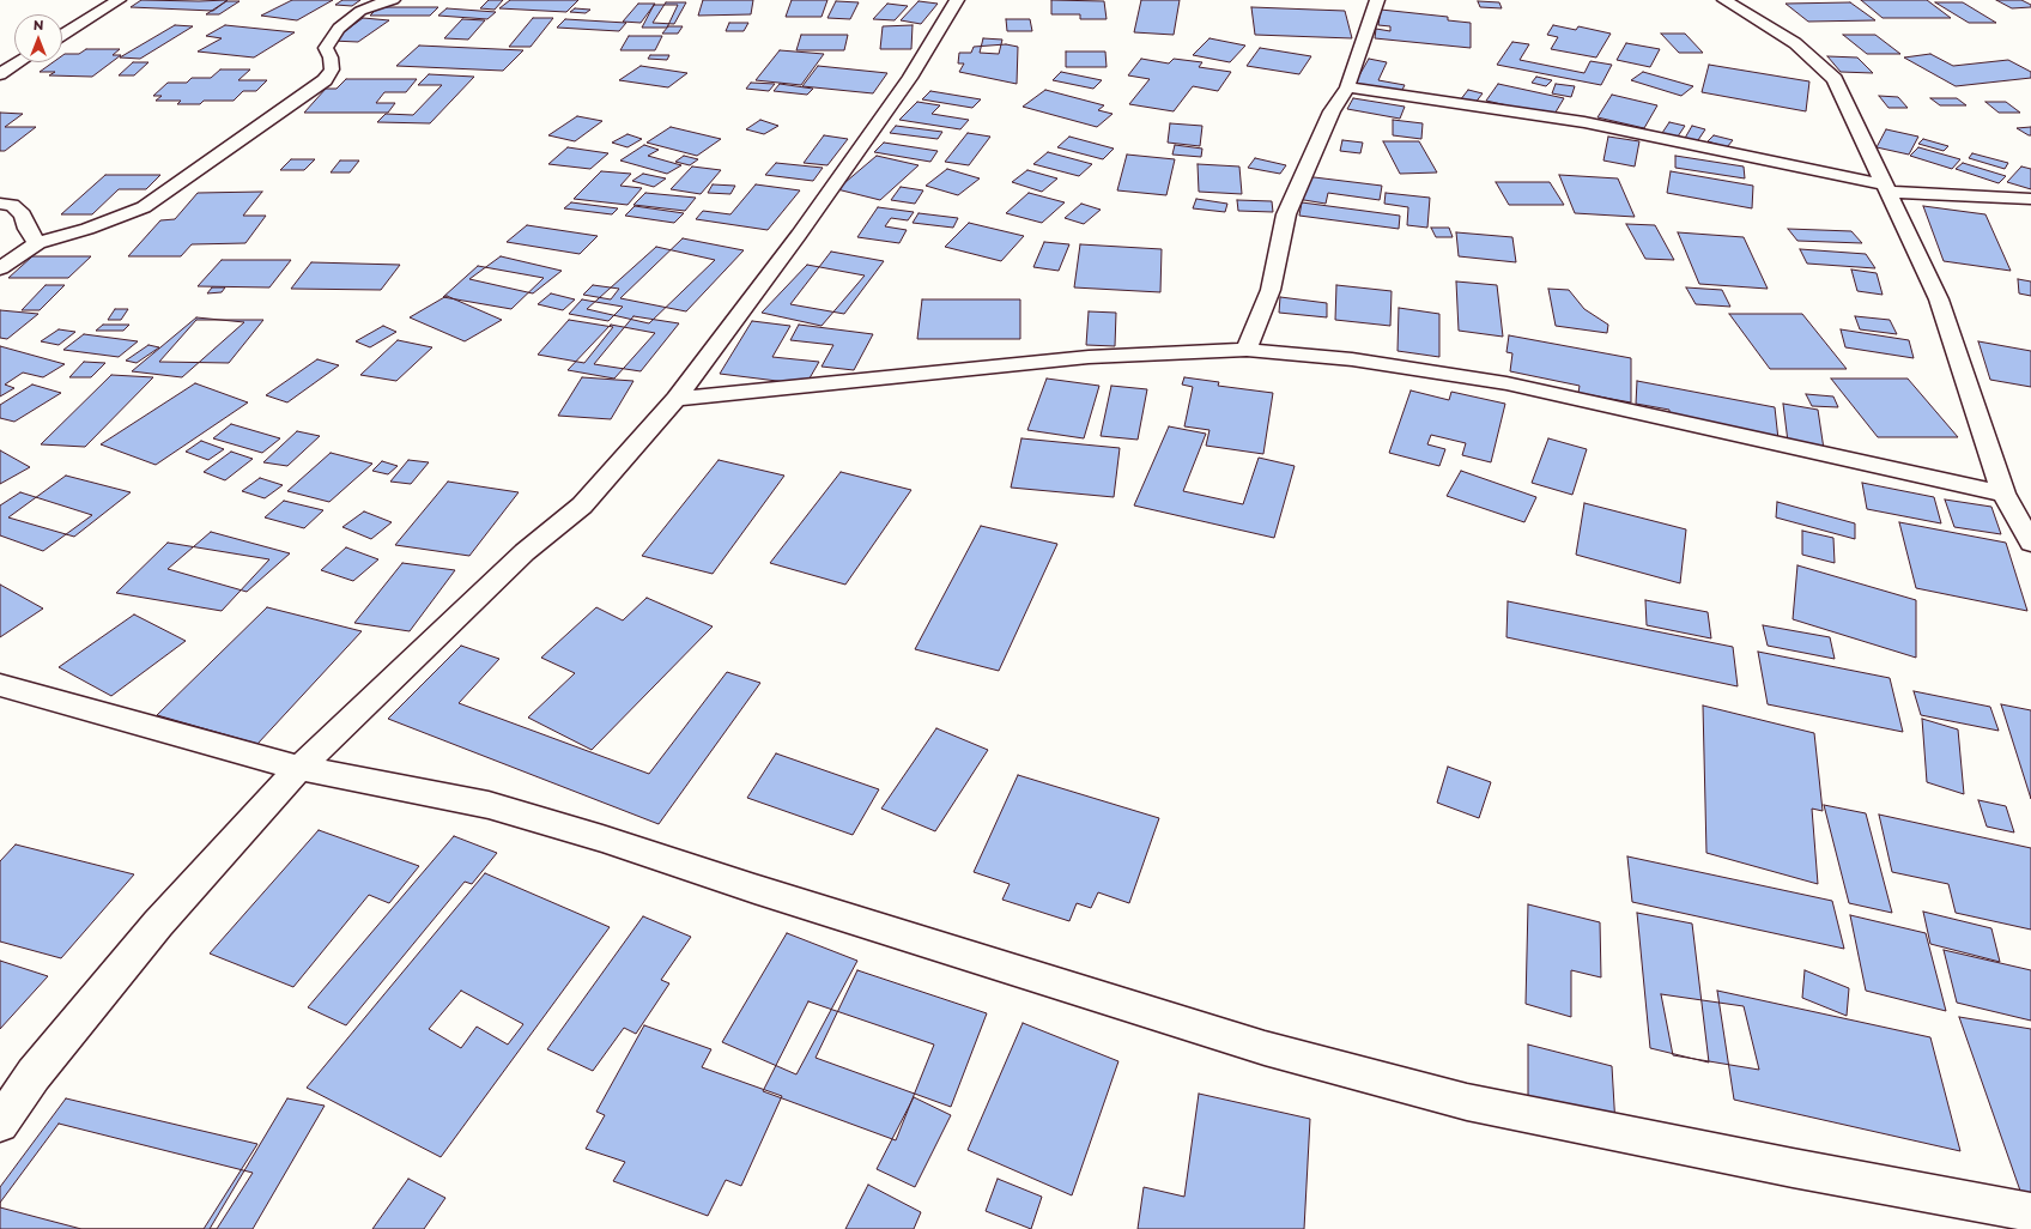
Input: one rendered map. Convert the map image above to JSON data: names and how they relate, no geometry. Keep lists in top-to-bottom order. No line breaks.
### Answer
{"north":"top"}
